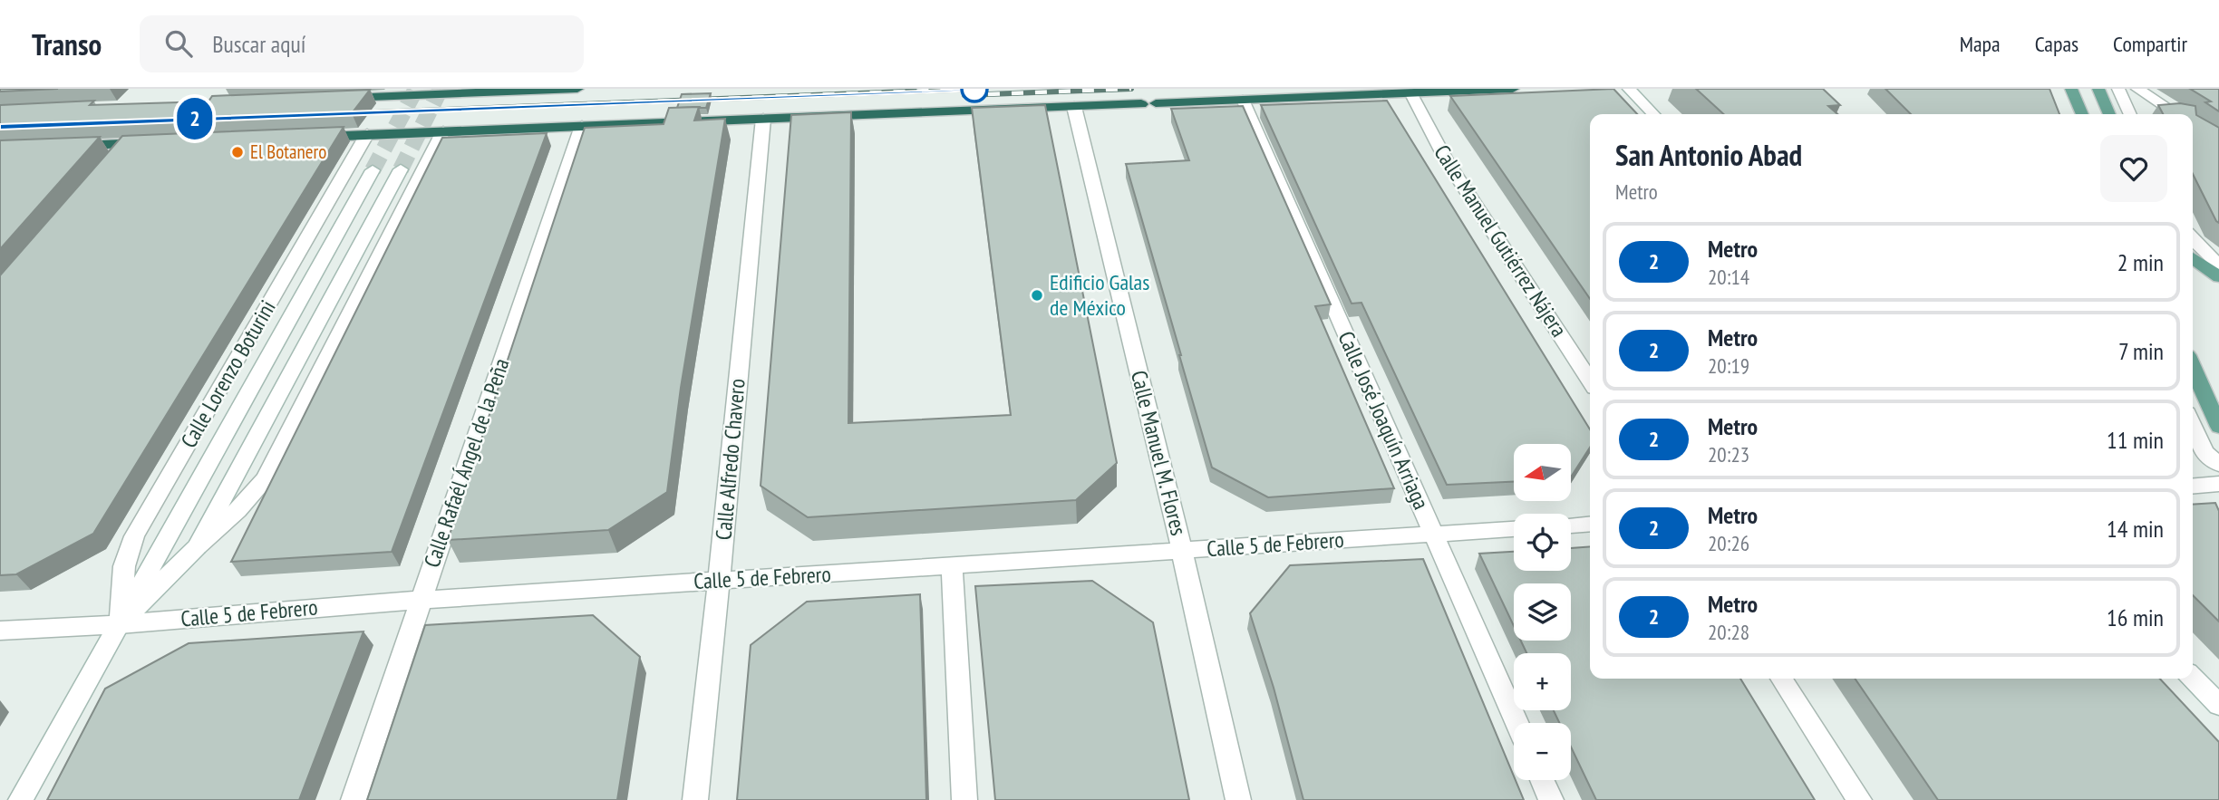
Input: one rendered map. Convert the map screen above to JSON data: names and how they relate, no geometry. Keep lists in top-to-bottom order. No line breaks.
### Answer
{"streets":{"street":["Calle Manuel Gutiérrez Nájera","Calle Lorenzo Boturini","Calle José Joaquín Arriaga","Calle Manuel M. Flores","Calle Alfredo Chavero","Calle Rafaél Ángel de la Peña","Calle 5 de Febrero"]},"crossings":[["Calle Lorenzo Boturini","Calle 5 de Febrero"],["Calle José Joaquín Arriaga","Calle 5 de Febrero"],["Calle Manuel M. Flores","Calle 5 de Febrero"],["Calle Alfredo Chavero","Calle 5 de Febrero"],["Calle Rafaél Ángel de la Peña","Calle 5 de Febrero"]],"places":["El Botanero","Edificio Galas de México"],"lines":["metro line 2"],"north":"left","page":{"header":"Transo","search":"Buscar aquí","nav":["Mapa","Capas","Compartir"],"on_map":"2","heading":["San Antonio Abad","Metro"],"list":[{"mark":"2","name":"Metro","note":"20:14","value":"2 min"},{"mark":"2","name":"Metro","note":"20:19","value":"7 min"},{"mark":"2","name":"Metro","note":"20:23","value":"11 min"},{"mark":"2","name":"Metro","note":"20:26","value":"14 min"},{"mark":"2","name":"Metro","note":"20:28","value":"16 min"}],"map_buttons":["+","−"]}}
